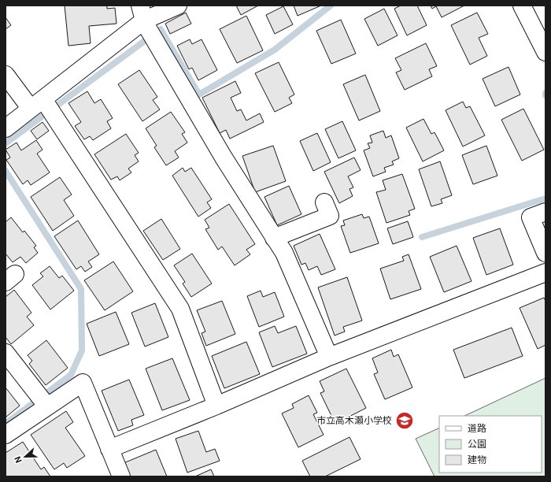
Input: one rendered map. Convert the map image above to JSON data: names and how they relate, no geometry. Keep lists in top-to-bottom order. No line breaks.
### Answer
{"places":{"school or university":["市立高木瀬小学校"]},"legend":["道路","公園","建物"],"north":"left"}
